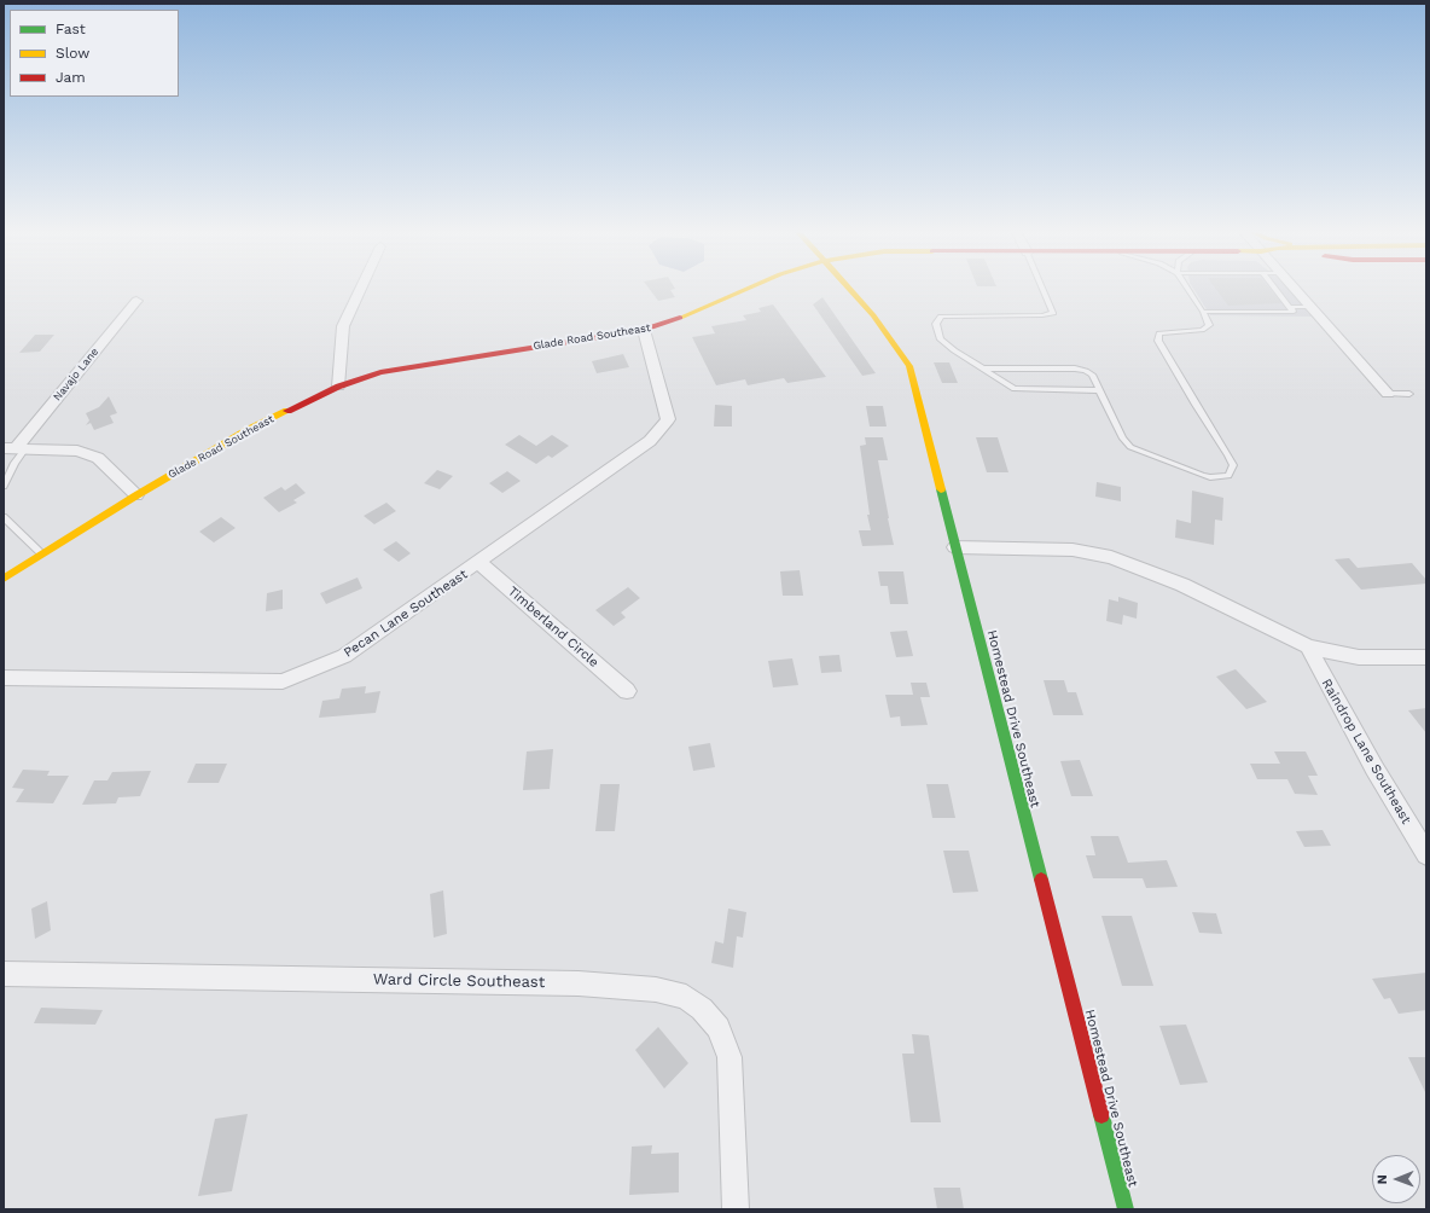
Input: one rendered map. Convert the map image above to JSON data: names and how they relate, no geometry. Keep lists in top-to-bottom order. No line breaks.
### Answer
{"streets":{"main road":["Glade Road Southeast","Homestead Drive Southeast"],"street":["Navajo Lane","Pecan Lane Southeast","Timberland Circle","Raindrop Lane Southeast","Ward Circle Southeast"]},"crossings":[["Glade Road Southeast","Pecan Lane Southeast"],["Pecan Lane Southeast","Timberland Circle"]],"legend":["Fast","Slow","Jam"],"north":"left"}
